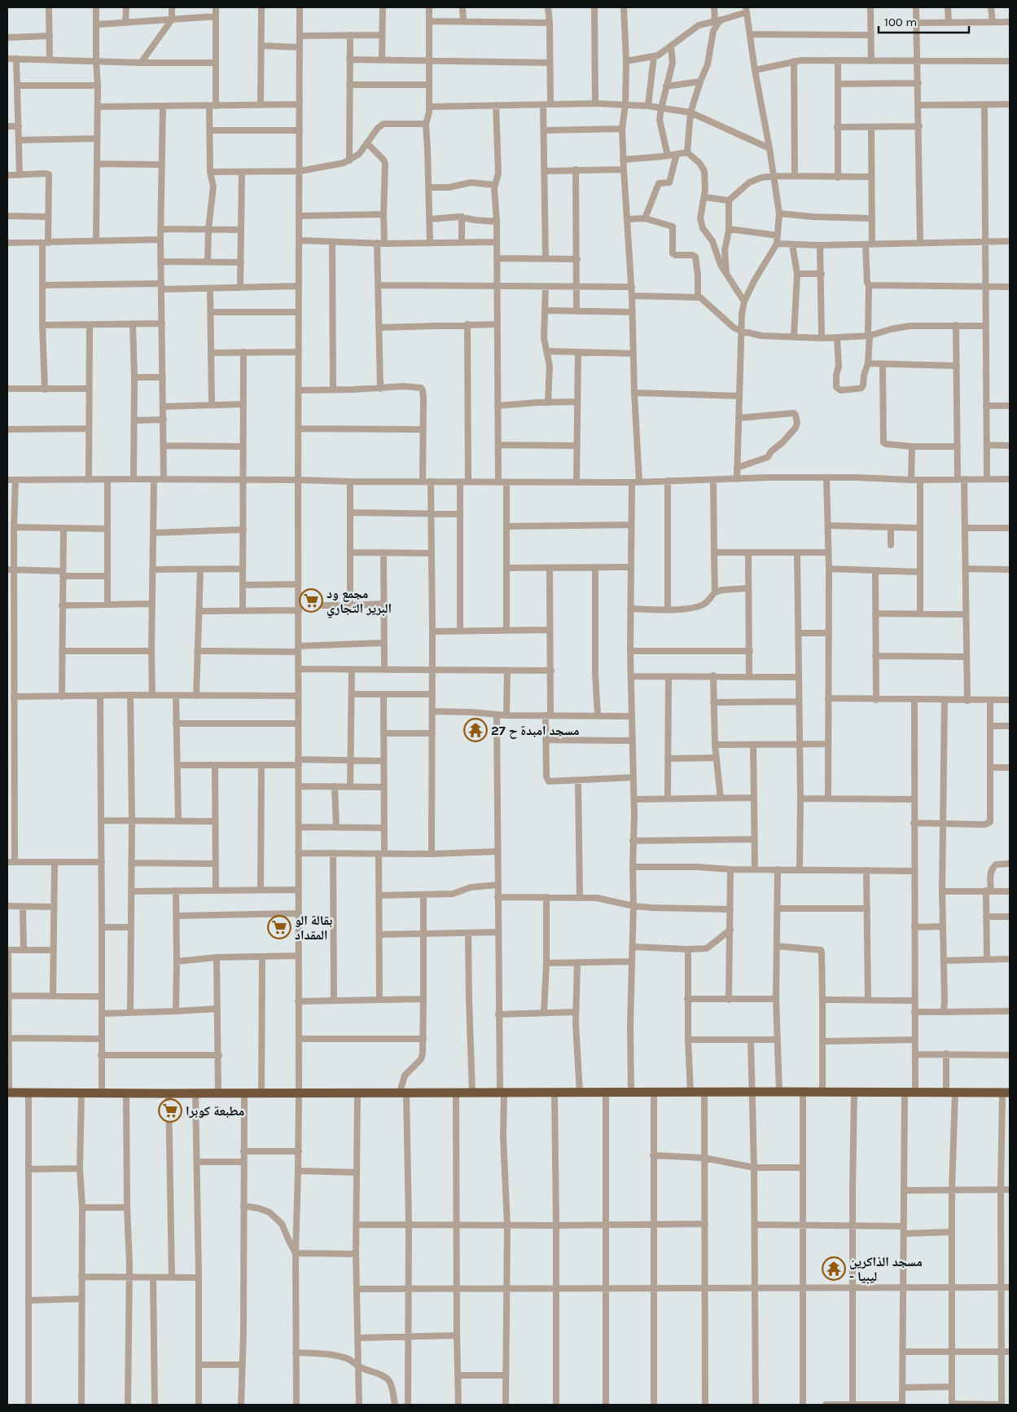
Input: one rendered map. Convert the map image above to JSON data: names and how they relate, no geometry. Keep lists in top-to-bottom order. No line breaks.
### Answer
{"places":{"supermarket":["مجمع ود البرير التجاري","بقالة الو المقداد","مطبعة كوبرا"],"temple":["مسجد امبدة ح 27","مسجد الذاكرين - ليبيا"]},"scale_bar":"100 m"}
